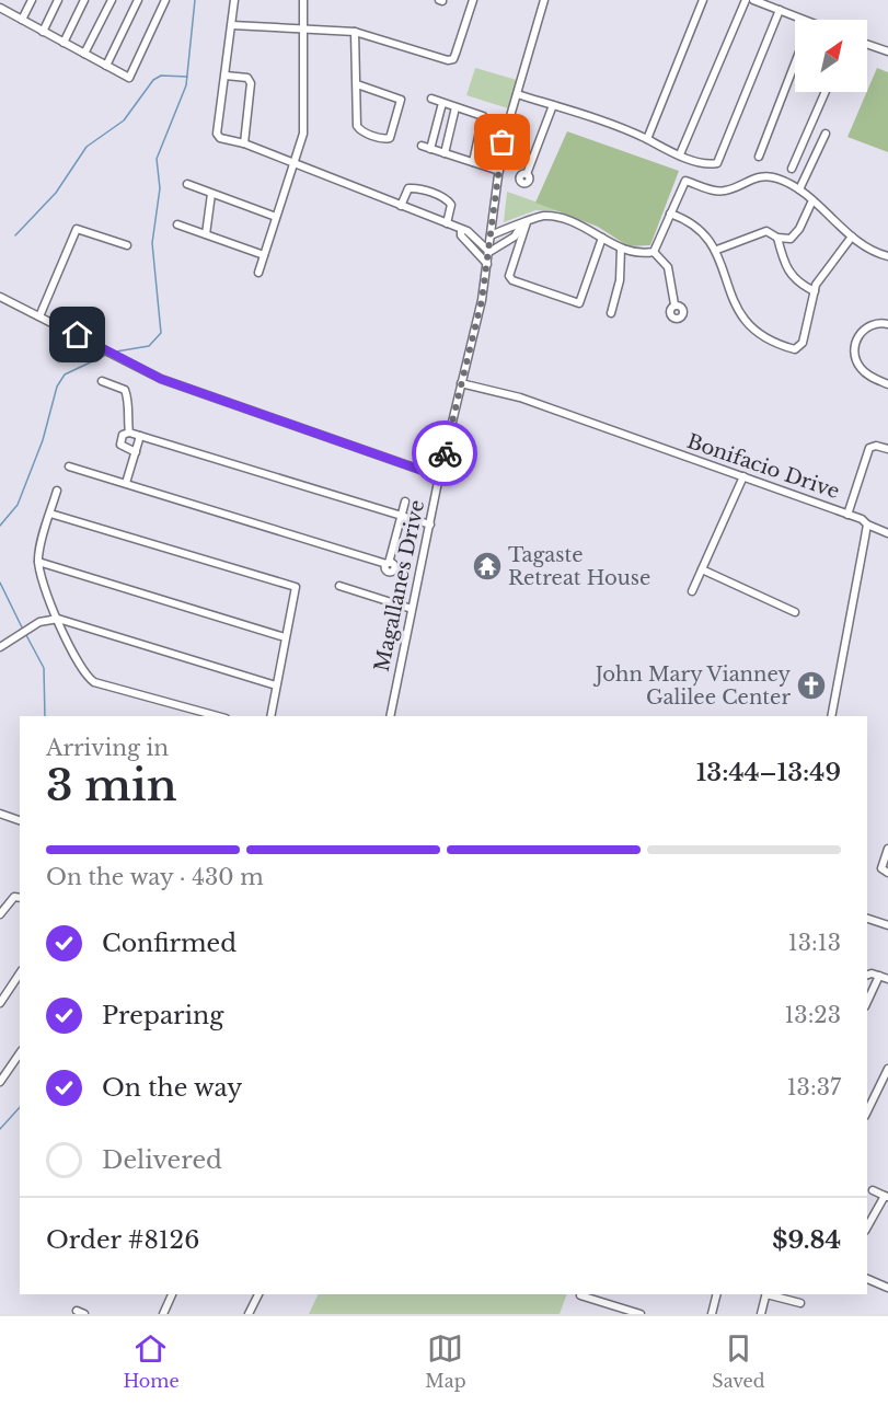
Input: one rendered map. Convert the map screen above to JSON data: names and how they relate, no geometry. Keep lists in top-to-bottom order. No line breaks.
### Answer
{"streets":{"street":["Bonifacio Drive","Magallanes Drive"]},"crossings":[["Bonifacio Drive","Magallanes Drive"]],"places":{"temple":["Tagaste Retreat House"],"church":["John Mary Vianney Galilee Center"]},"north":"top right","page":{"heading":["3 min","Arriving in","13:44–13:49"],"panel":["Order #8126","$9.84"],"bar":"On the way · 430 m","list":[["Confirmed","13:13"],["Preparing","13:23"],["On the way","13:37"],"Delivered"],"tabs":["Home","Map","Saved"]}}
